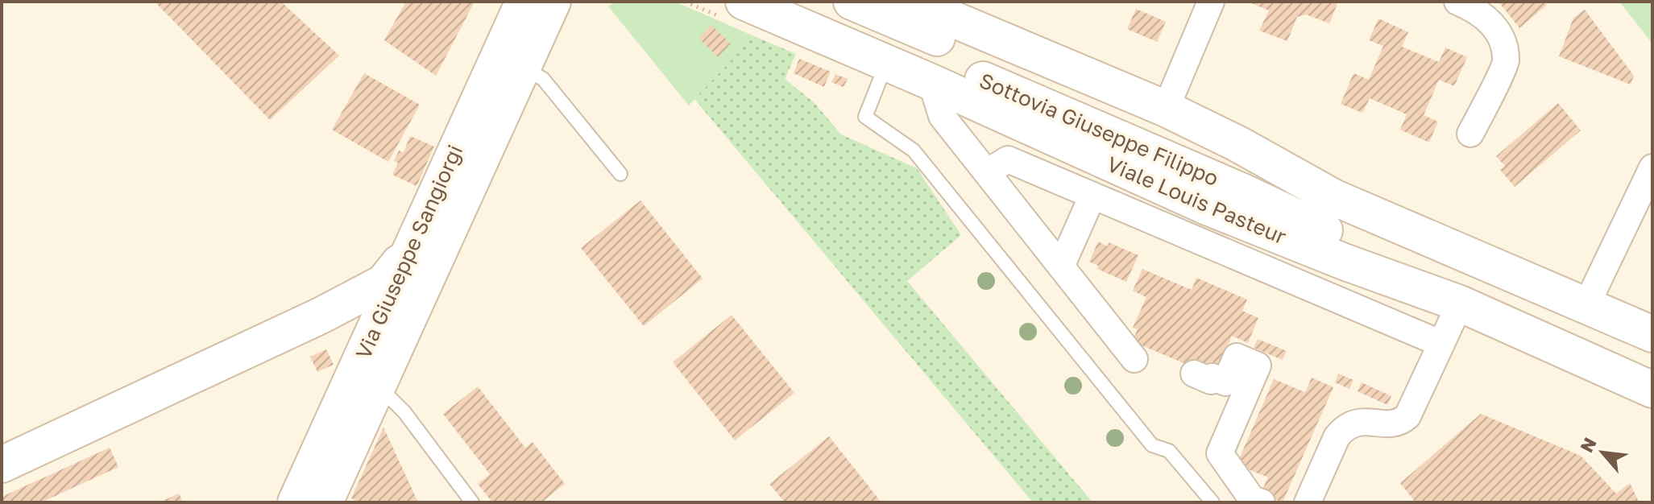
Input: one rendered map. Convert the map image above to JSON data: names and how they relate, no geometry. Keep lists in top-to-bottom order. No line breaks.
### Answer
{"streets":{"main road":["Sottovia Giuseppe Filippo","Viale Louis Pasteur","Via Giuseppe Sangiorgi"]},"crossings":[["Sottovia Giuseppe Filippo","Viale Louis Pasteur"]],"north":"top left"}
